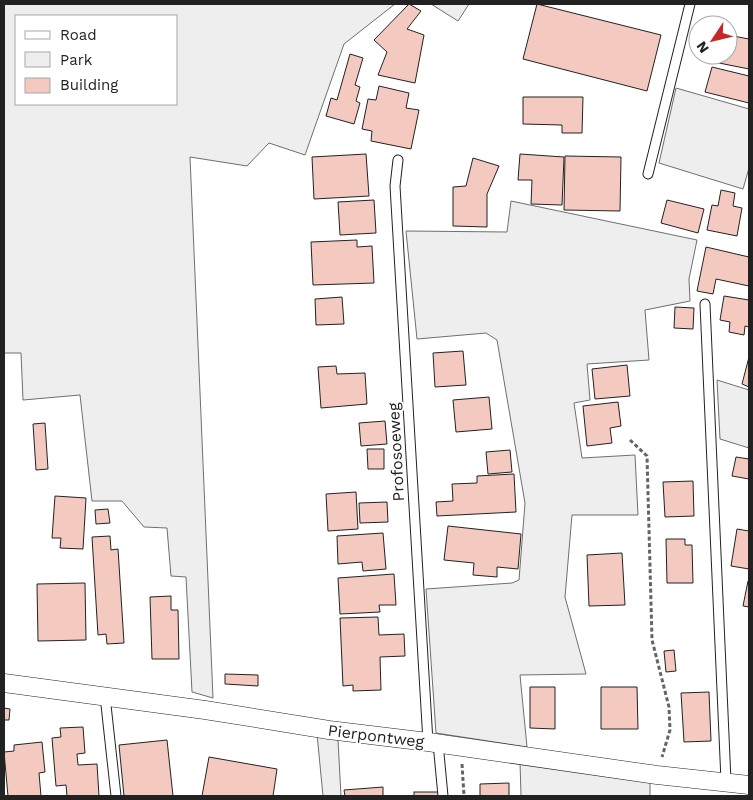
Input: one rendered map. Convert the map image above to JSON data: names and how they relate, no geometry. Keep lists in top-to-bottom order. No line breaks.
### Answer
{"streets":{"street":["Pierpontweg"],"lane":["Profosoeweg"]},"crossings":[["Profosoeweg","Pierpontweg"]],"legend":["Road","Park","Building"],"north":"bottom left"}
